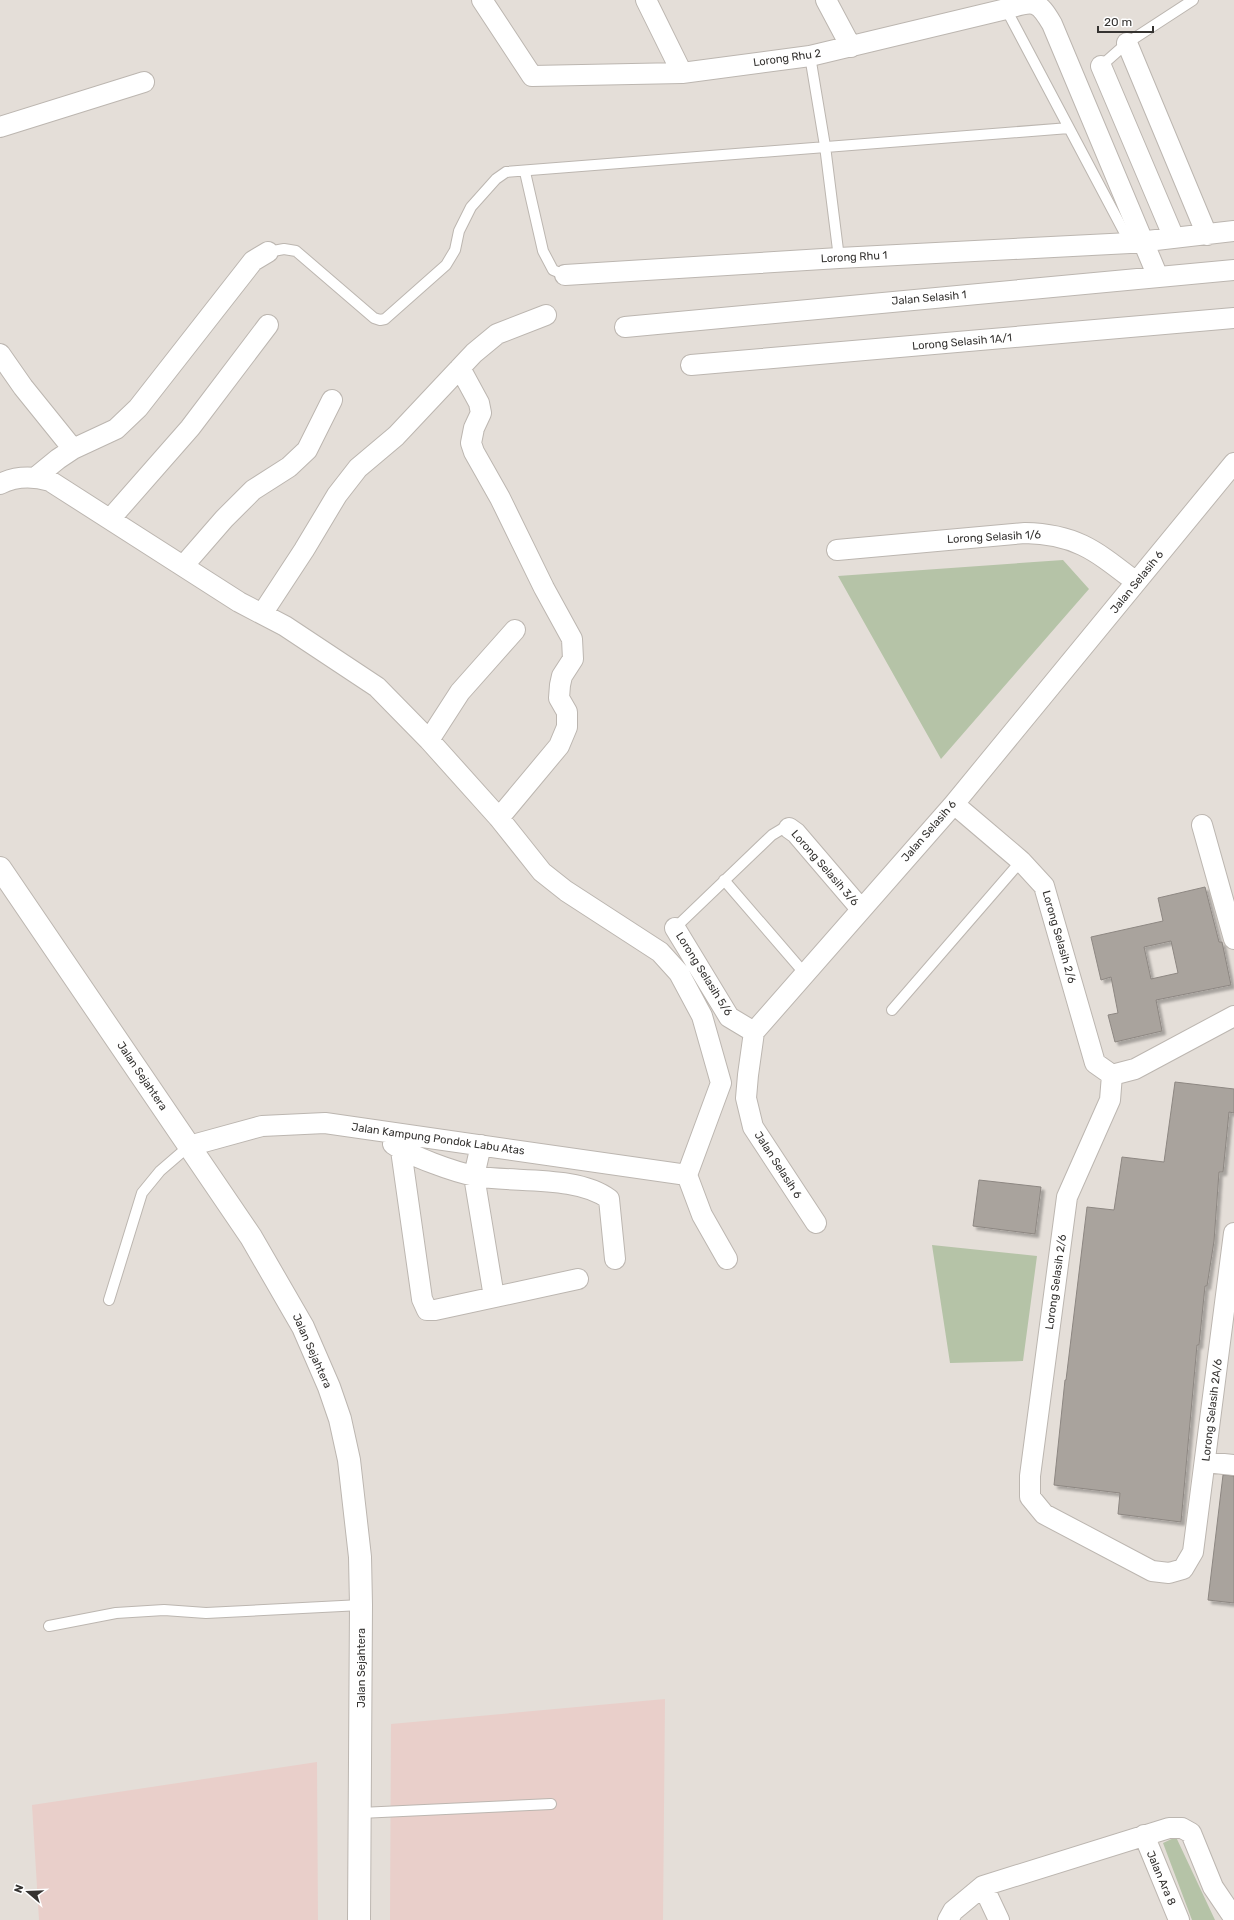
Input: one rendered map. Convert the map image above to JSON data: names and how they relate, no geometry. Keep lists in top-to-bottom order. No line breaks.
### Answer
{"streets":{"main road":["Jalan Sejahtera"],"street":["Lorong Rhu 2","Lorong Rhu 1","Jalan Selasih 1","Lorong Selasih 1A/1","Lorong Selasih 1/6","Jalan Selasih 6","Lorong Selasih 3/6","Lorong Selasih 2/6","Lorong Selasih 5/6","Jalan Kampung Pondok Labu Atas","Lorong Selasih 2A/6","Jalan Ara 8"]},"crossings":[["Lorong Rhu 2","Lorong Rhu 1"],["Lorong Selasih 1/6","Jalan Selasih 6"],["Jalan Selasih 6","Lorong Selasih 3/6"],["Jalan Selasih 6","Lorong Selasih 2/6"],["Jalan Selasih 6","Lorong Selasih 5/6"],["Lorong Selasih 2/6","Lorong Selasih 2A/6"],["Jalan Sejahtera","Jalan Kampung Pondok Labu Atas"]],"scale_bar":"20 m","north":"left"}
